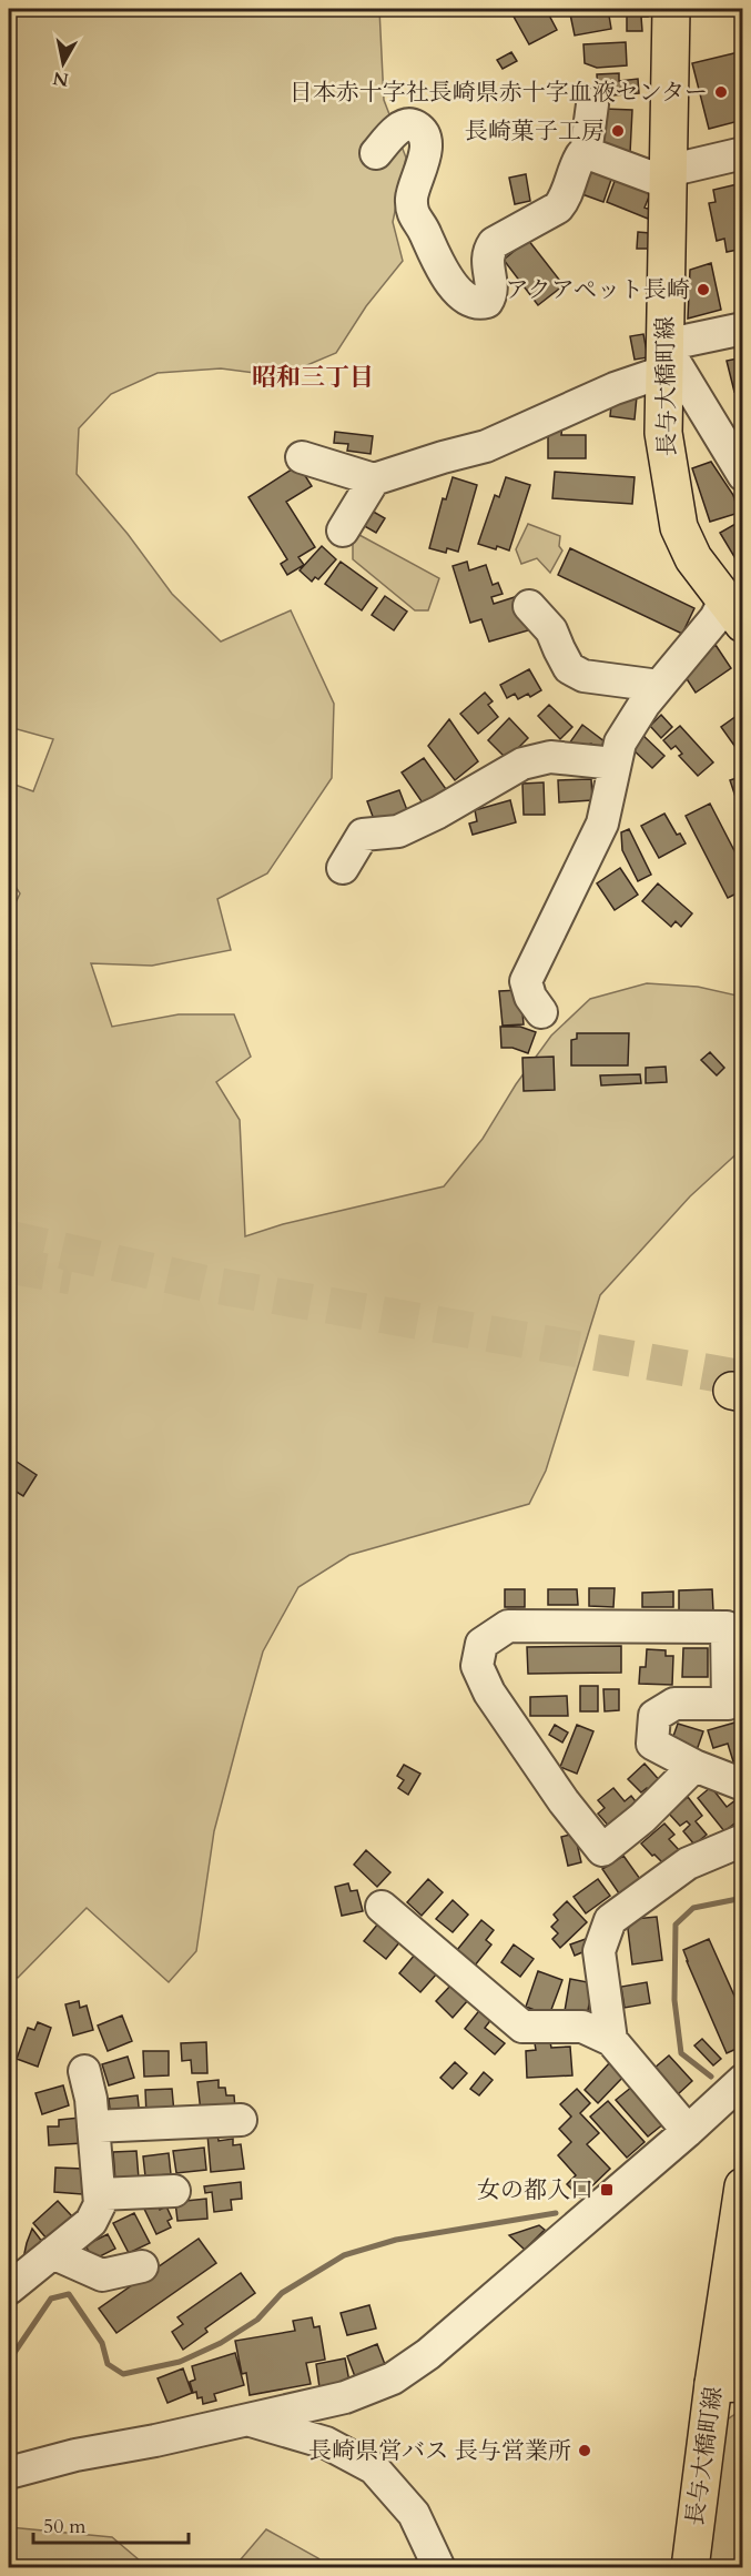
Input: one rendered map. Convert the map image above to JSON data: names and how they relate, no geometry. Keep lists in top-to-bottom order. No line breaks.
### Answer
{"streets":{"main road":["長与大橋町線"]},"districts":["昭和三丁目"],"places":{"other":["日本赤十字社長崎県赤十字血液センター","長崎菓子工房","アクアペット長崎","長崎県営バス 長与営業所"],"transit":["女の都入口"]},"scale_bar":"50 m","north":"bottom"}
